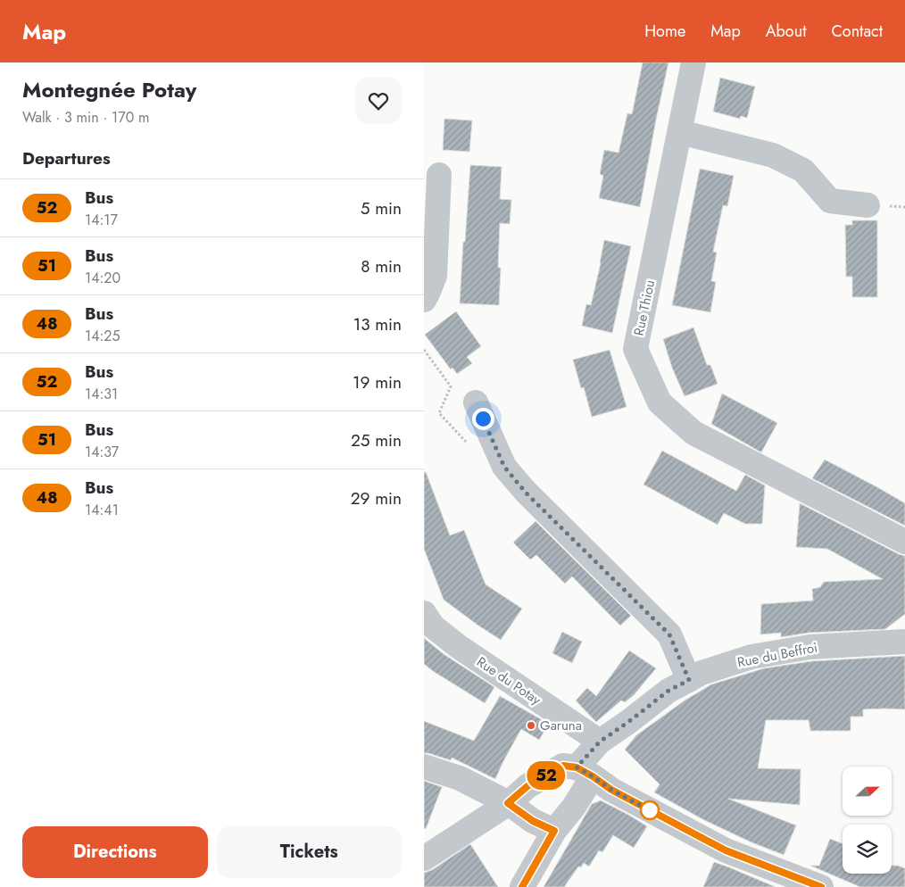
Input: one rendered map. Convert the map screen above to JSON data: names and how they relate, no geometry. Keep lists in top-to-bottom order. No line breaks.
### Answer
{"streets":{"street":["Rue Thiou","Rue du Beffroi","Rue du Potay"]},"crossings":[["Rue du Beffroi","Rue du Potay"]],"places":["Garuna"],"lines":["bus line 52"],"north":"right","page":{"header":"Map","nav":["Home","Map","About","Contact"],"heading":[["Montegnée Potay","Walk · 3 min · 170 m"],"Departures"],"on_map":"52","list":[{"mark":"52","name":"Bus","note":"14:17","value":"5 min"},{"mark":"51","name":"Bus","note":"14:20","value":"8 min"},{"mark":"48","name":"Bus","note":"14:25","value":"13 min"},{"mark":"52","name":"Bus","note":"14:31","value":"19 min"},{"mark":"51","name":"Bus","note":"14:37","value":"25 min"},{"mark":"48","name":"Bus","note":"14:41","value":"29 min"}],"buttons":["Directions","Tickets"]}}
